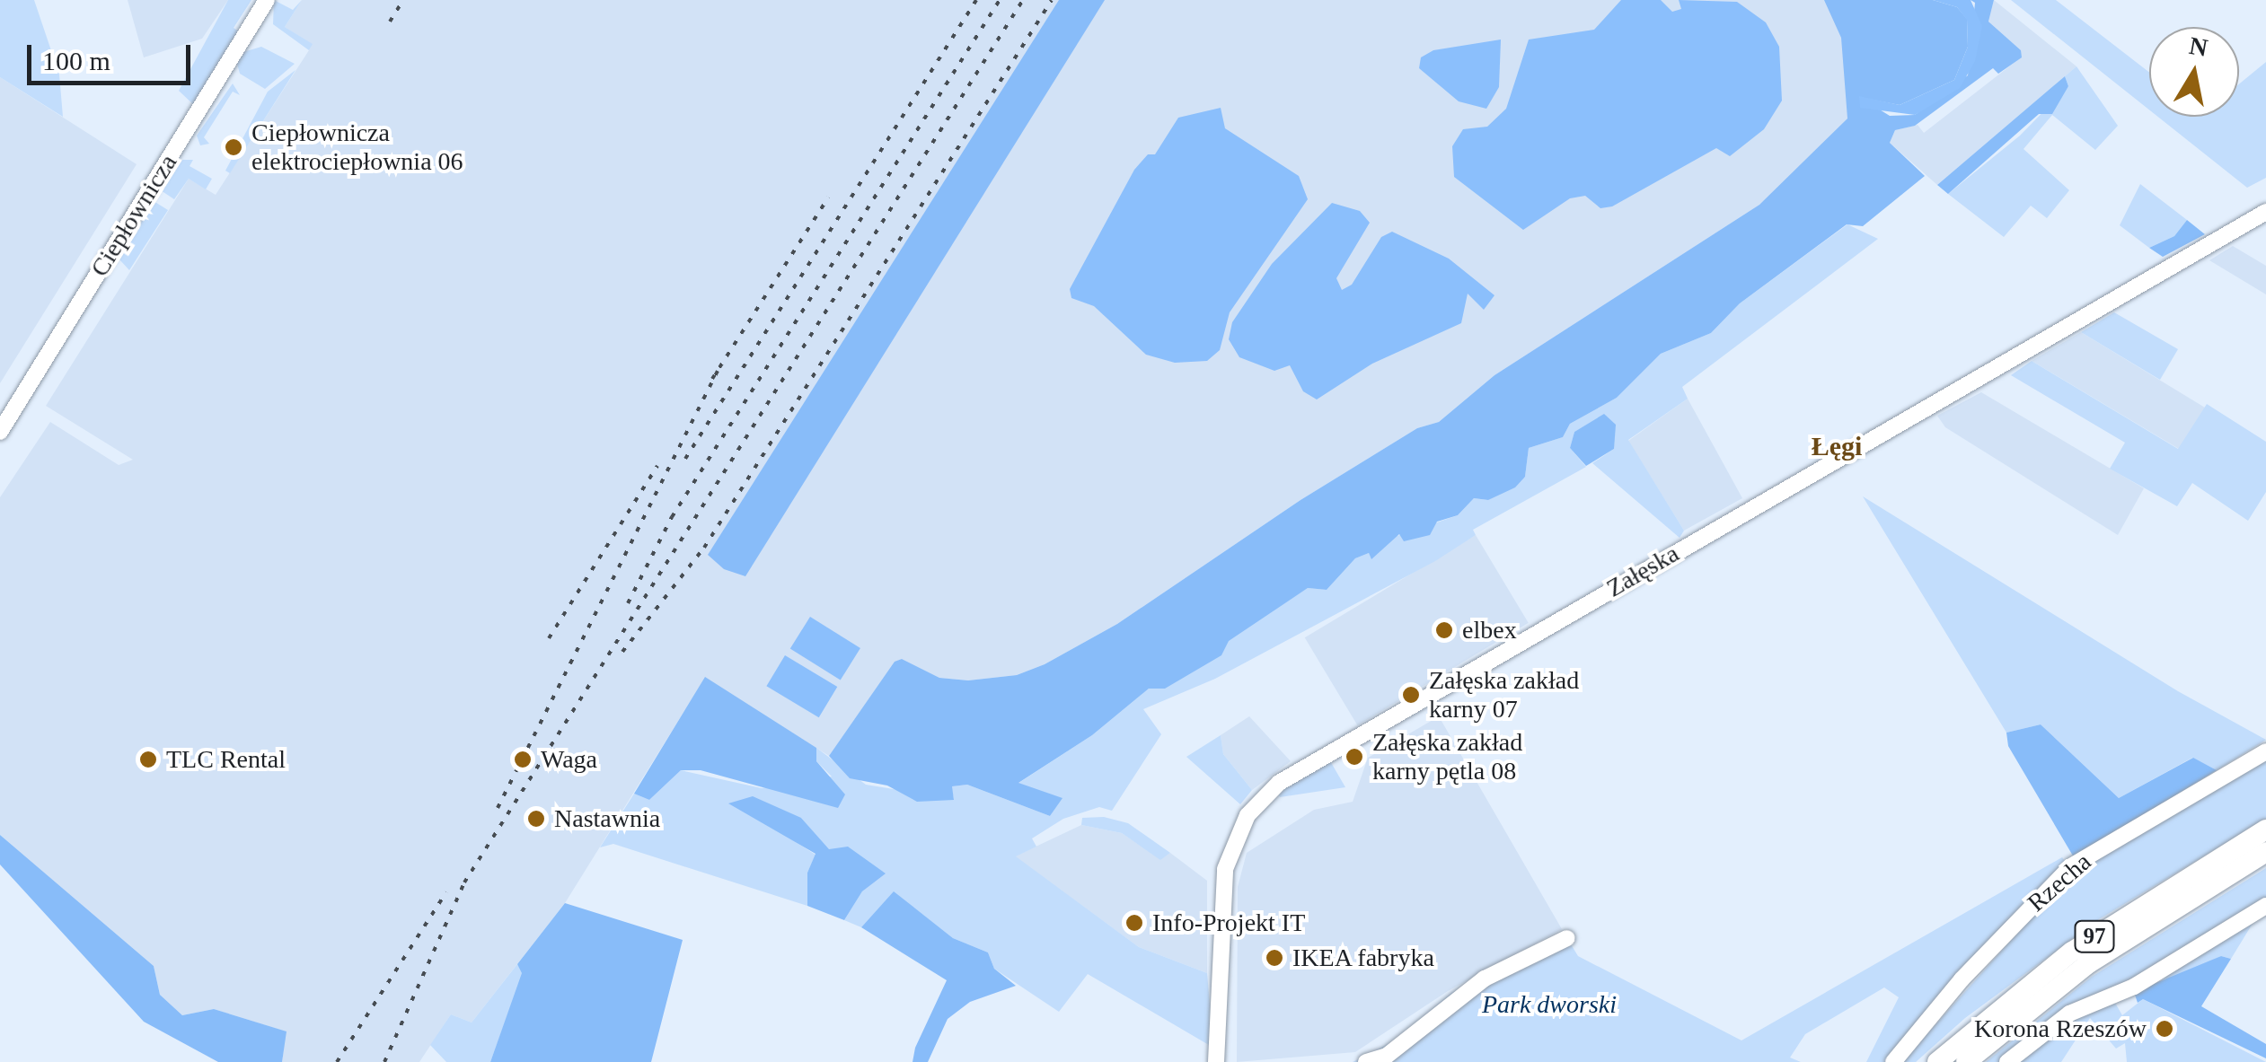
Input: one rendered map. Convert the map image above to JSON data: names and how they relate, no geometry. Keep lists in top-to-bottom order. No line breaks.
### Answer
{"streets":{"main road":["97"],"street":["Ciepłownicza","Załęska","Rzecha"]},"districts":["Łęgi"],"parks":["Park dworski"],"places":["Ciepłownicza elektrociepłownia 06","elbex","Załęska zakład karny 07","Załęska zakład karny pętla 08","TLC Rental","Waga","Nastawnia","Info-Projekt IT","IKEA fabryka","Korona Rzeszów"],"scale_bar":"100 m","north":"top"}
